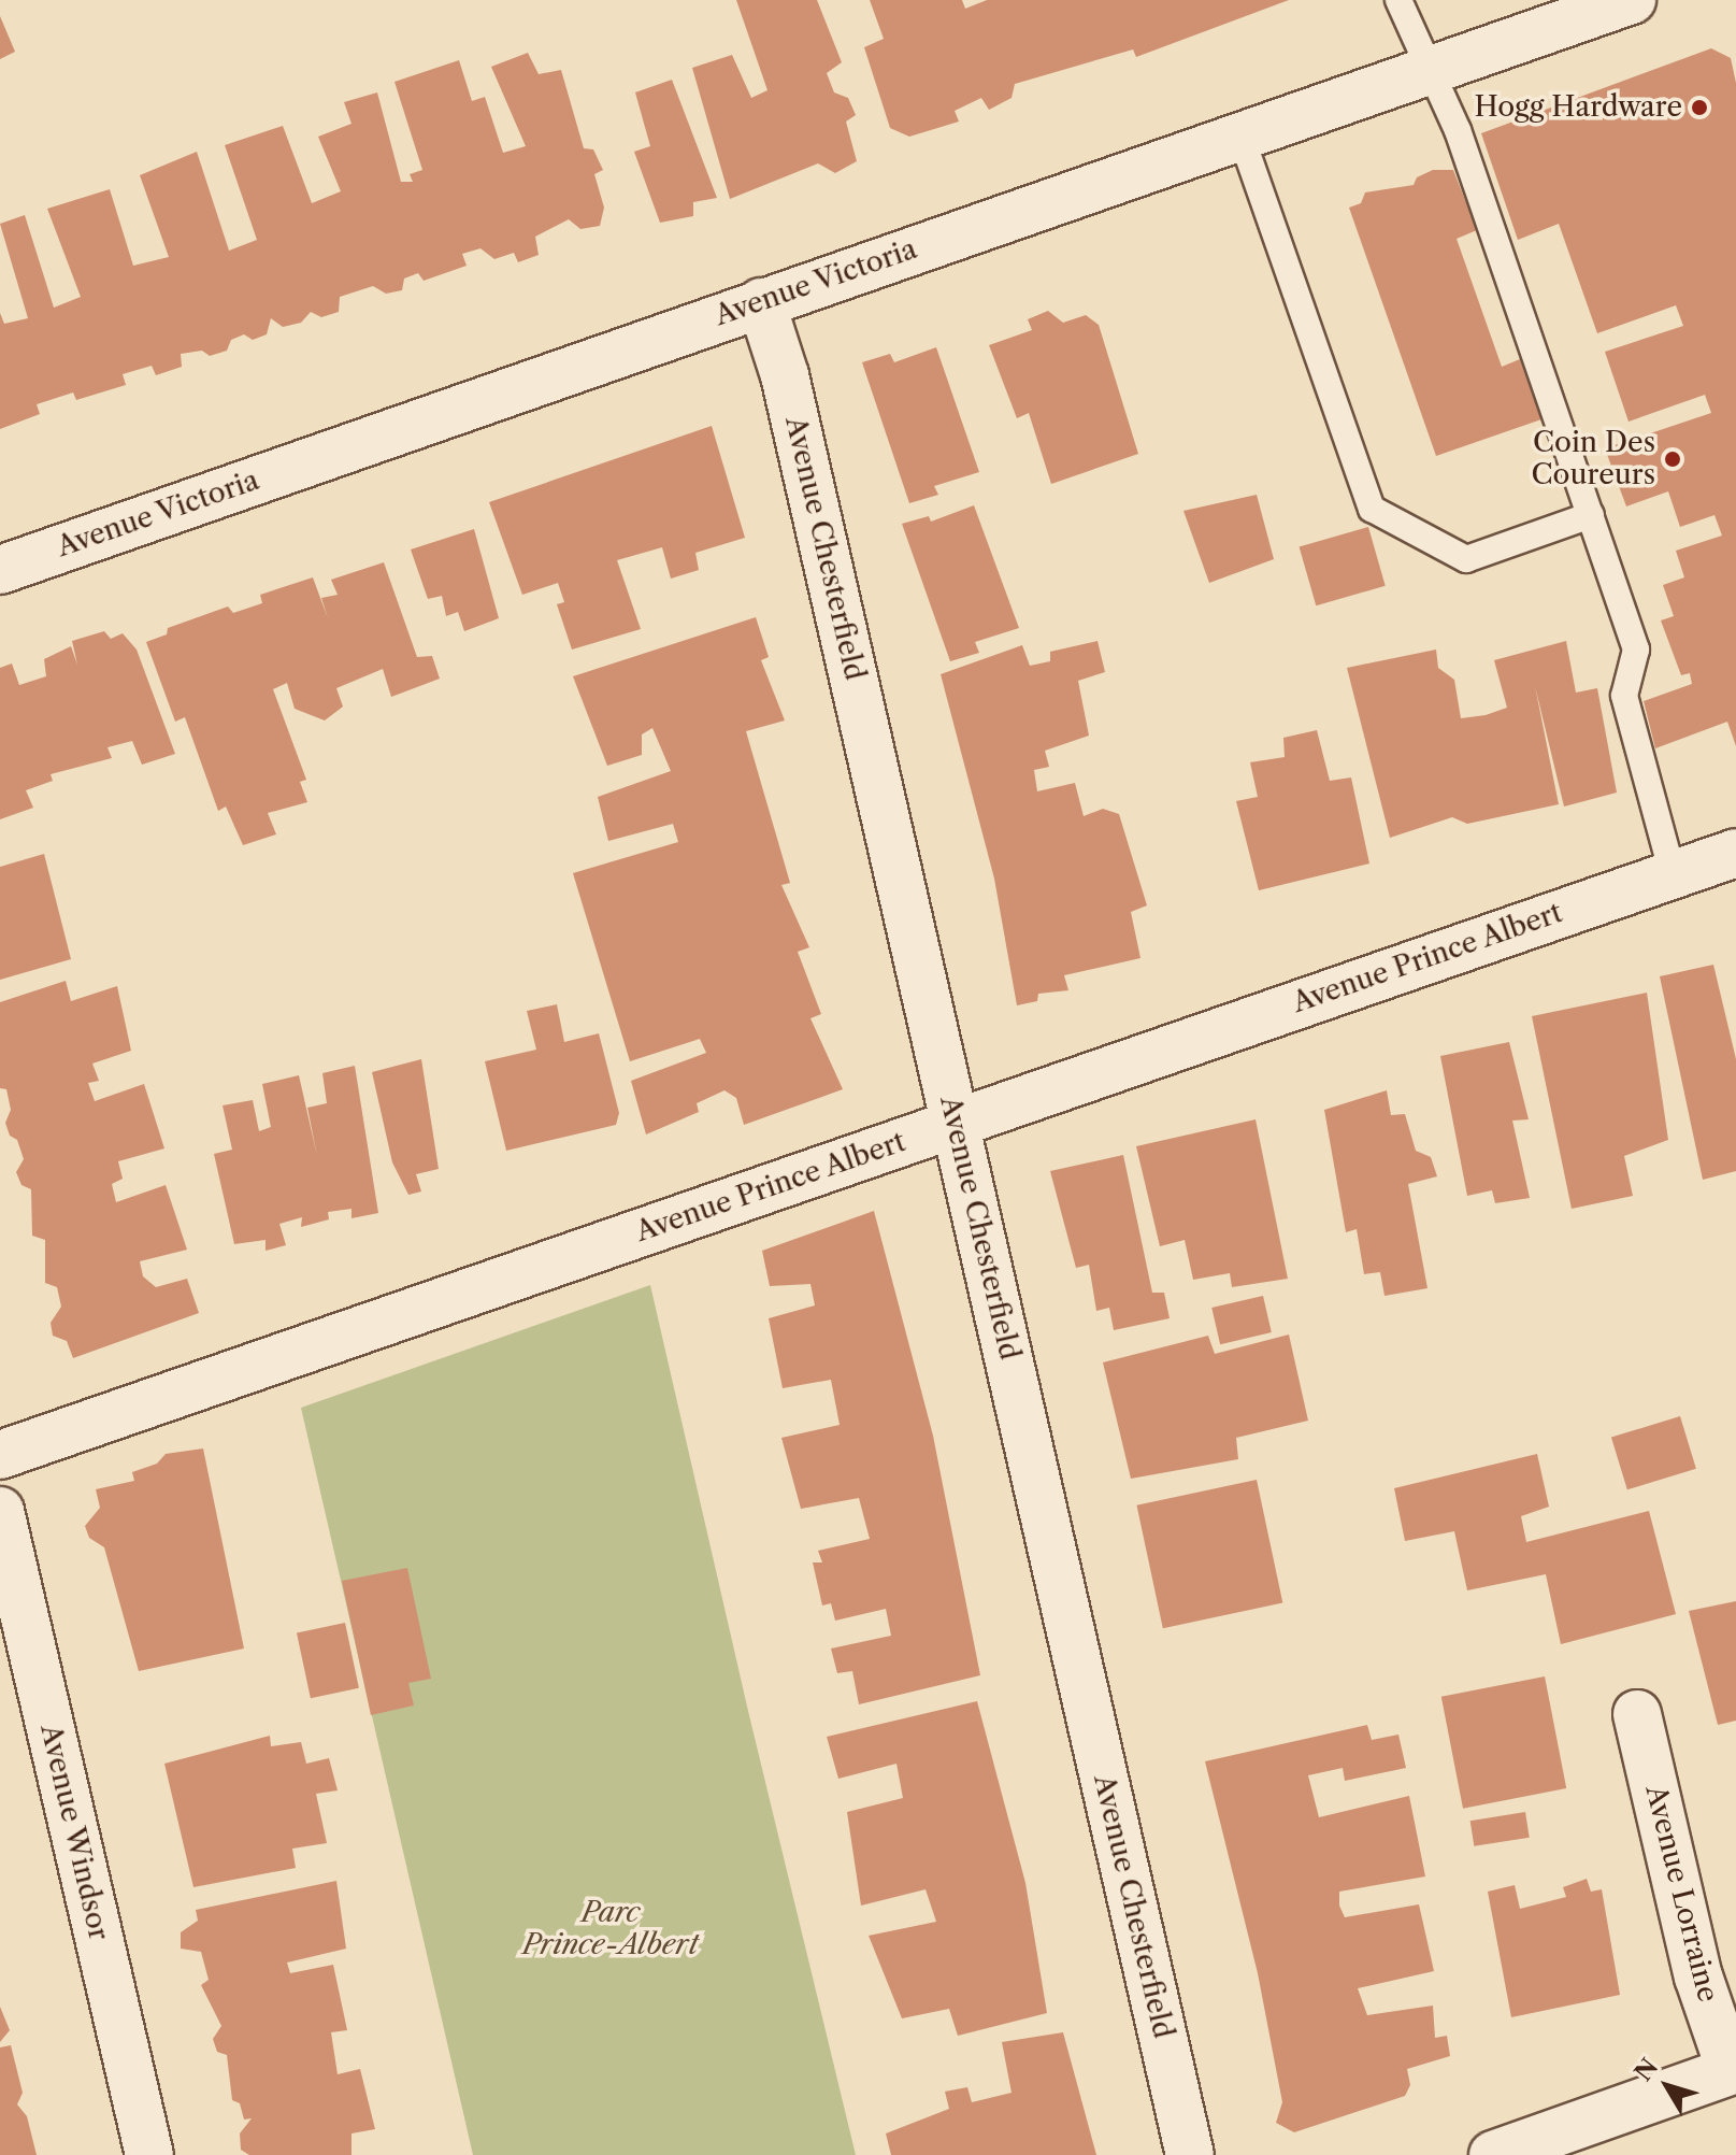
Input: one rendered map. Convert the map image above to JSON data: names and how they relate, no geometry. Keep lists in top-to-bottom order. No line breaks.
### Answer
{"streets":{"street":["Avenue Victoria","Avenue Chesterfield","Avenue Prince Albert","Avenue Windsor","Avenue Lorraine"]},"crossings":[["Avenue Victoria","Avenue Chesterfield"],["Avenue Chesterfield","Avenue Prince Albert"]],"parks":["Parc Prince-Albert"],"places":["Hogg Hardware","Coin Des Coureurs"],"north":"top left"}
